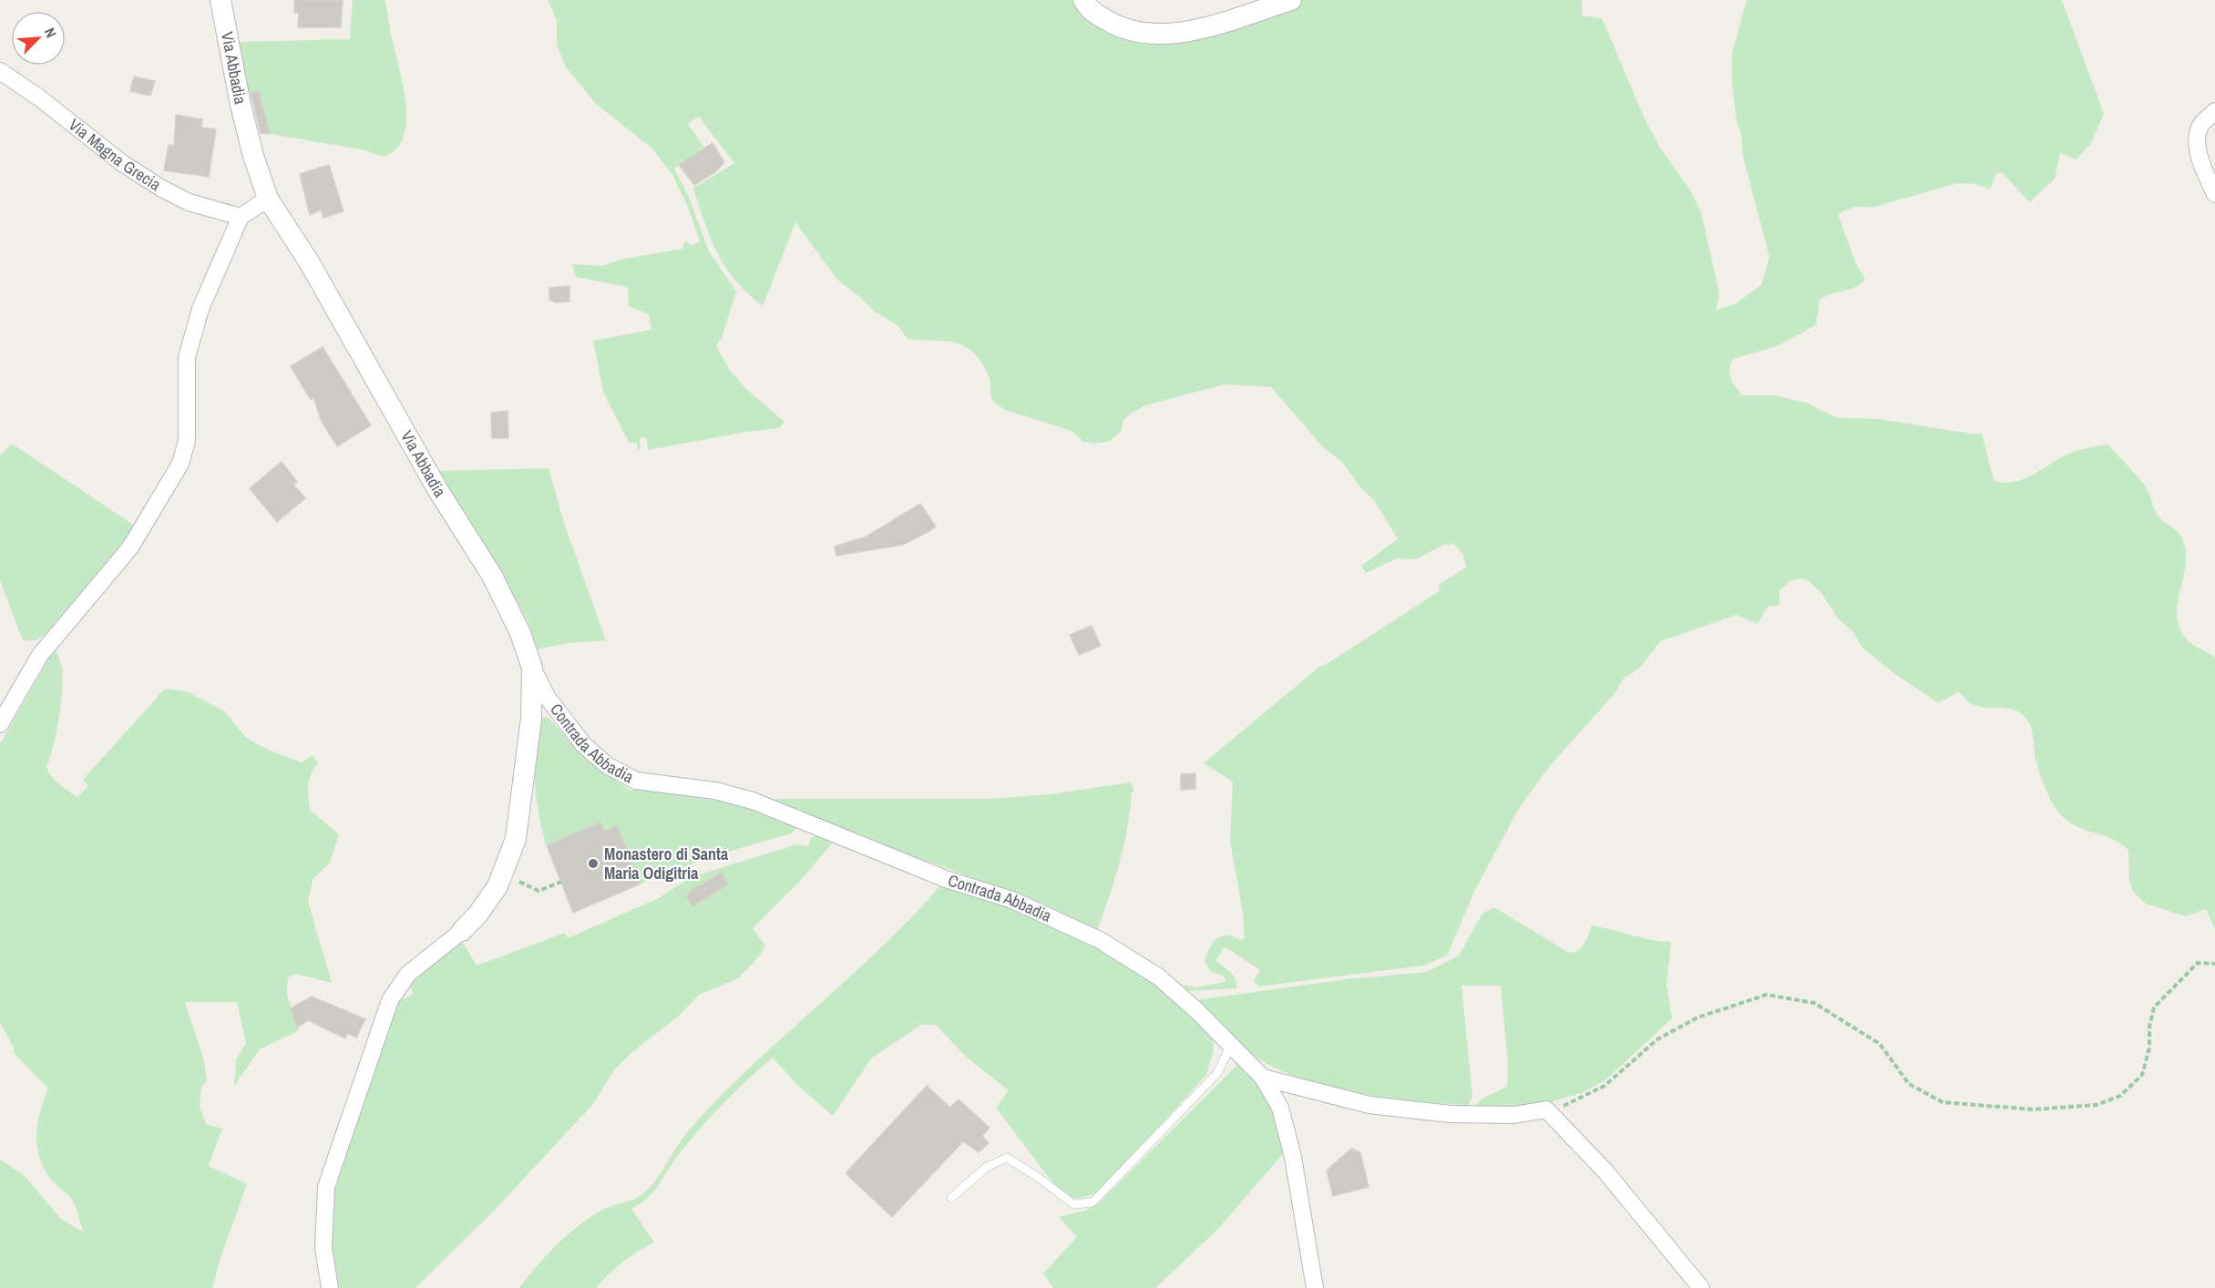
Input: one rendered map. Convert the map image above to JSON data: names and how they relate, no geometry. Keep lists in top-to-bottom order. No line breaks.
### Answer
{"streets":{"street":["Via Abbadia","Via Magna Grecia","Contrada Abbadia"]},"crossings":[["Via Abbadia","Contrada Abbadia"]],"places":["Monastero di Santa Maria Odigitria"],"north":"top right"}
